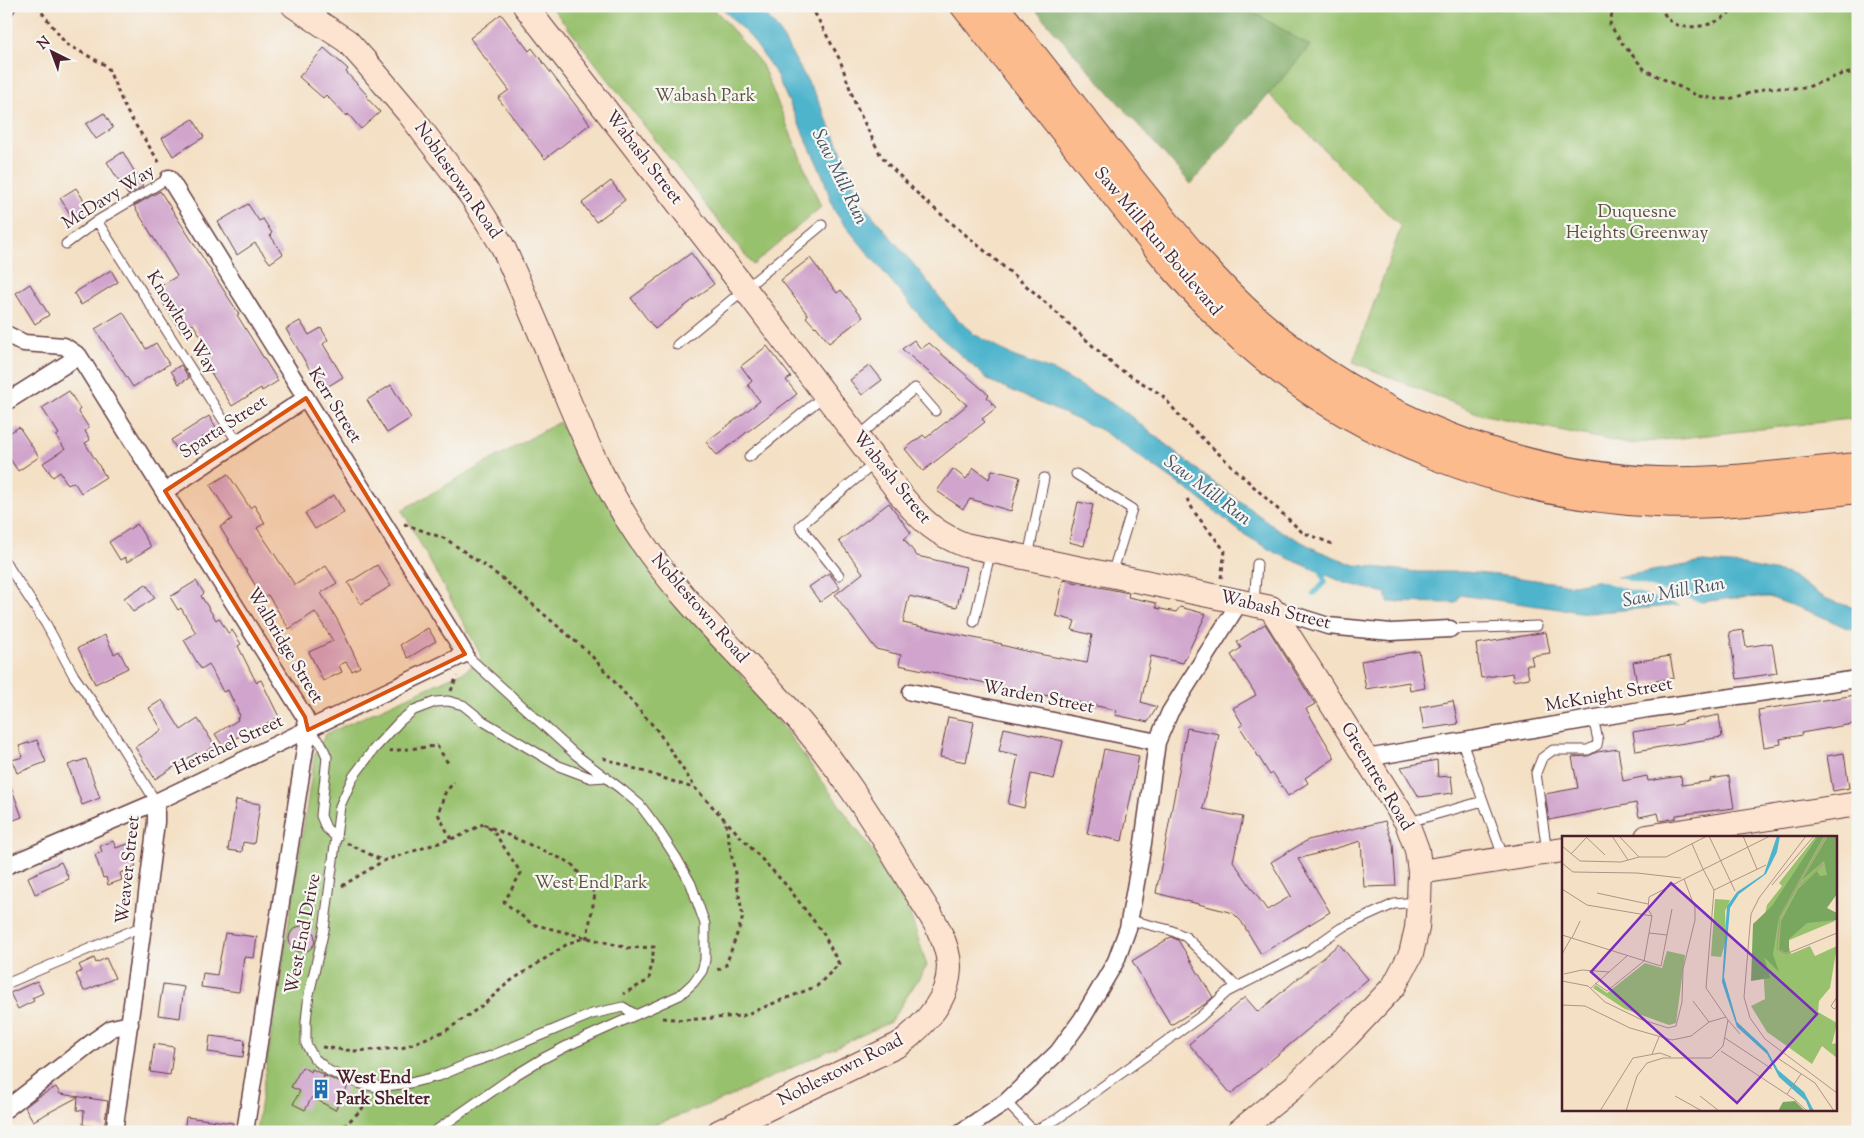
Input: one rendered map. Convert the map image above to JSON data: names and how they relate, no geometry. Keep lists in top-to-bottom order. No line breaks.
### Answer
{"streets":{"highway":["Saw Mill Run Boulevard"],"main road":["Wabash Street","Noblestown Road","Greentree Road"],"street":["Kerr Street","Sparta Street","Walbridge Street","McKnight Street","Warden Street","Herschel Street","Weaver Street"],"lane":["McDavy Way","Knowlton Way","West End Drive"]},"crossings":[["Wabash Street","Greentree Road"],["McDavy Way","Knowlton Way"],["McDavy Way","Kerr Street"],["Knowlton Way","Sparta Street"],["Kerr Street","Sparta Street"],["Kerr Street","Herschel Street"],["Sparta Street","Walbridge Street"],["Walbridge Street","Herschel Street"],["McKnight Street","Greentree Road"],["Herschel Street","Weaver Street"]],"water":["Saw Mill Run"],"parks":["Wabash Park","Duquesne Heights Greenway","West End Park"],"places":{"building":["West End Park Shelter"]},"north":"top left"}
